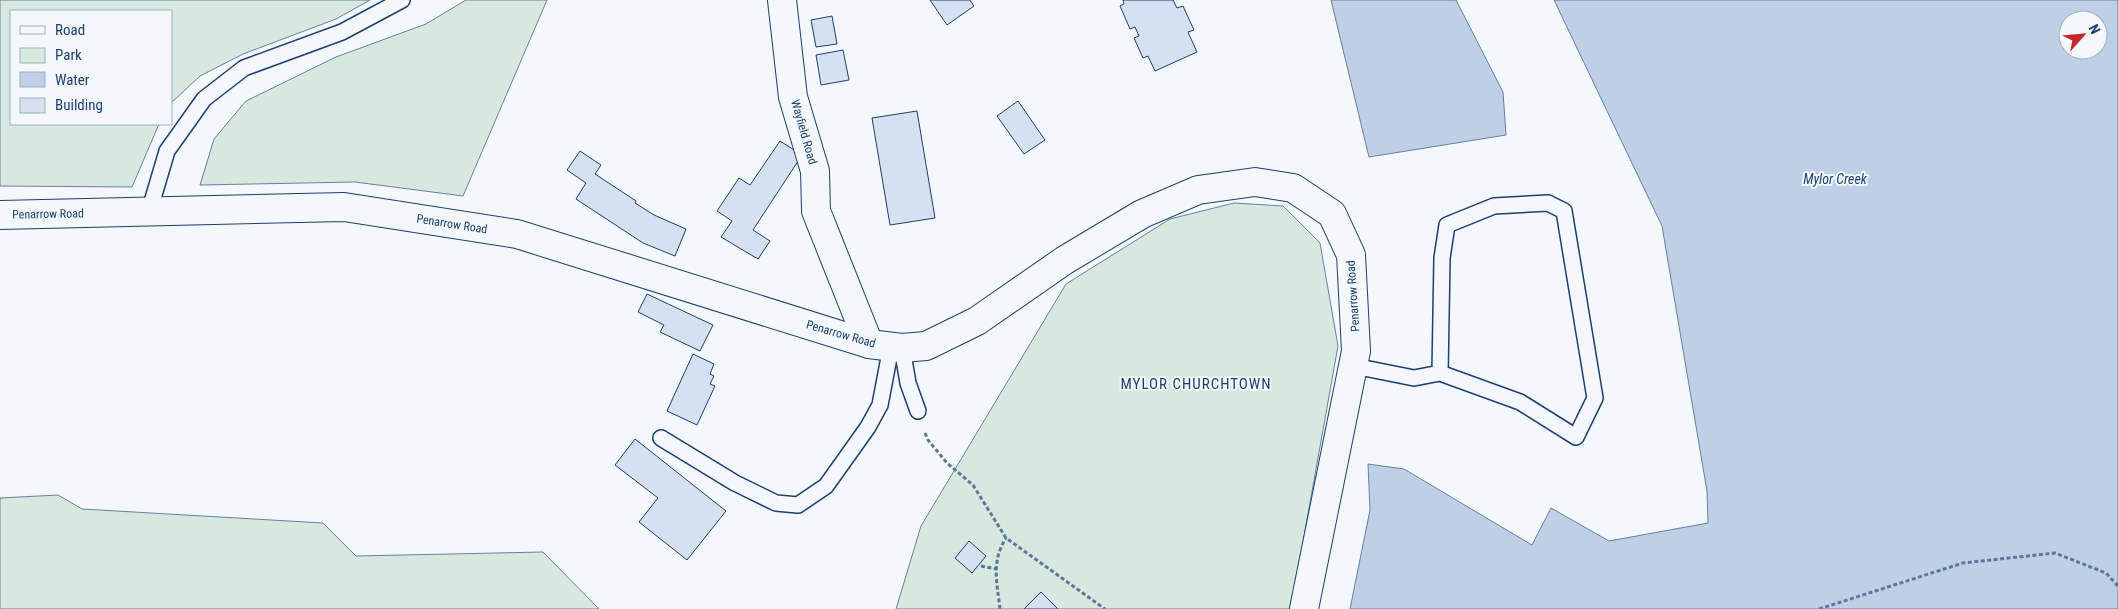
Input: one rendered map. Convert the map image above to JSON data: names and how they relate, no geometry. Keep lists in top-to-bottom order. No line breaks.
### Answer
{"streets":{"street":["Wayfield Road","Penarrow Road"]},"crossings":[["Wayfield Road","Penarrow Road"]],"districts":["MYLOR CHURCHTOWN"],"water":["Mylor Creek"],"legend":["Road","Park","Water","Building"],"north":"top right"}
